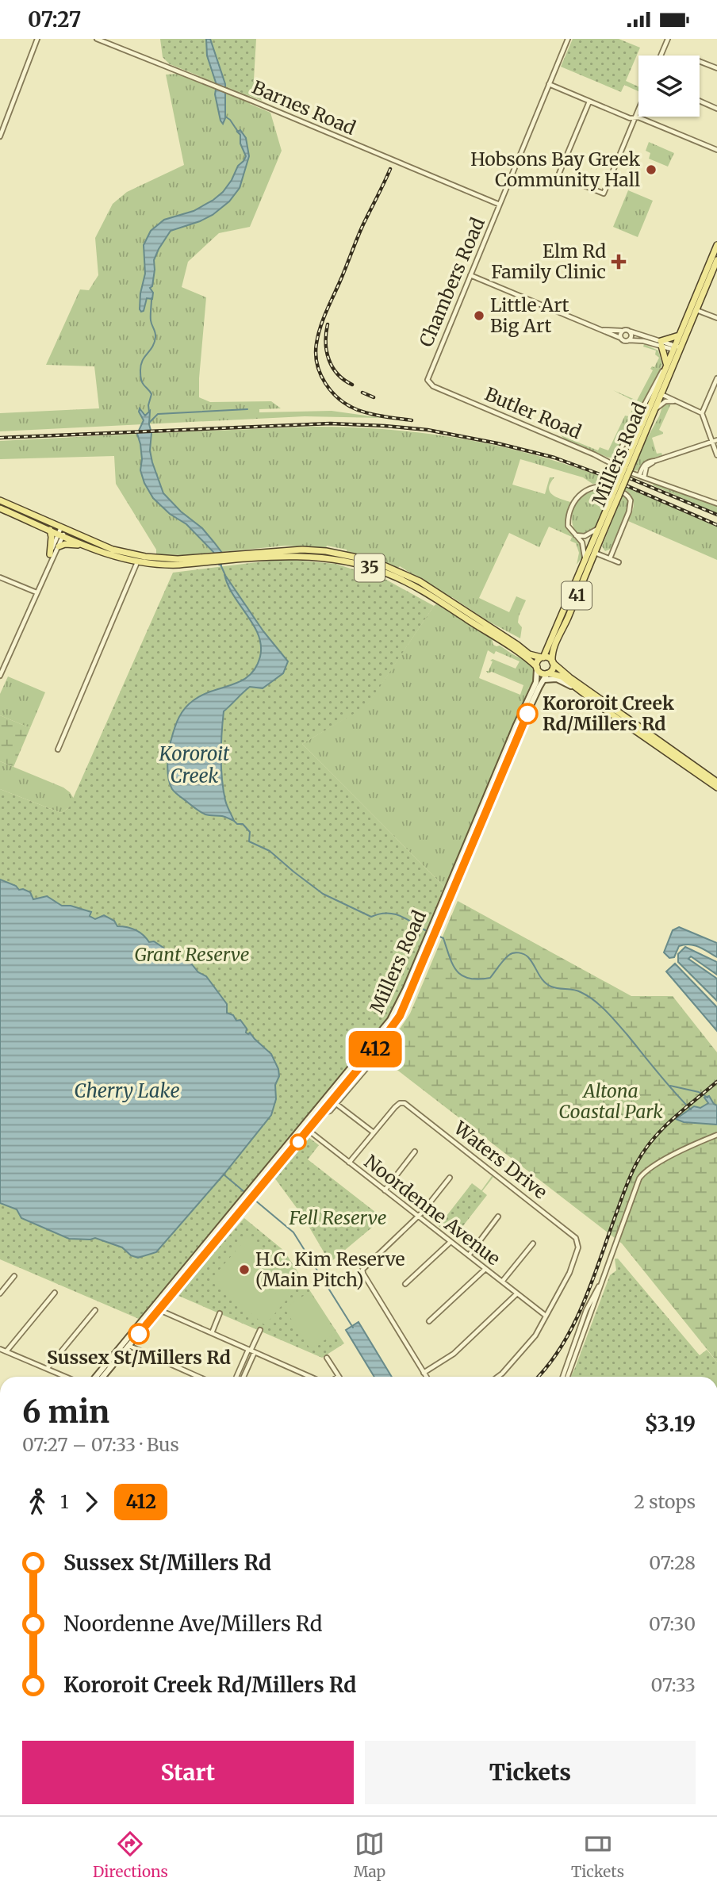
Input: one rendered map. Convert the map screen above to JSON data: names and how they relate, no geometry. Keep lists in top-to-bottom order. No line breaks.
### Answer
{"streets":{"main road":["Millers Road","35","41"],"street":["Barnes Road","Chambers Road","Butler Road","Waters Drive","Noordenne Avenue"]},"crossings":[["Barnes Road","Chambers Road"],["Chambers Road","Butler Road"],["Butler Road","Millers Road"],["Millers Road","35"],["Millers Road","Noordenne Avenue"],["Waters Drive","Noordenne Avenue"]],"water":["Kororoit Creek","Cherry Lake"],"parks":["Grant Reserve","Altona Coastal Park","Fell Reserve"],"places":{"other":["Hobsons Bay Greek Community Hall","Little Art Big Art","Kororoit Creek Rd/Millers Rd","H.C. Kim Reserve (Main Pitch)","Sussex St/Millers Rd"],"health":["Elm Rd Family Clinic"]},"lines":["bus line 412"],"page":{"status":"07:27","on_map":"412","heading":["6 min","07:27 – 07:33 · Bus","$3.19"],"legs":["1","412","2 stops"],"list":[{"name":"Sussex St/Millers Rd","value":"07:28"},{"name":"Noordenne Ave/Millers Rd","value":"07:30"},{"name":"Kororoit Creek Rd/Millers Rd","value":"07:33"}],"buttons":["Start","Tickets"],"tabs":["Directions","Map","Tickets"]}}
